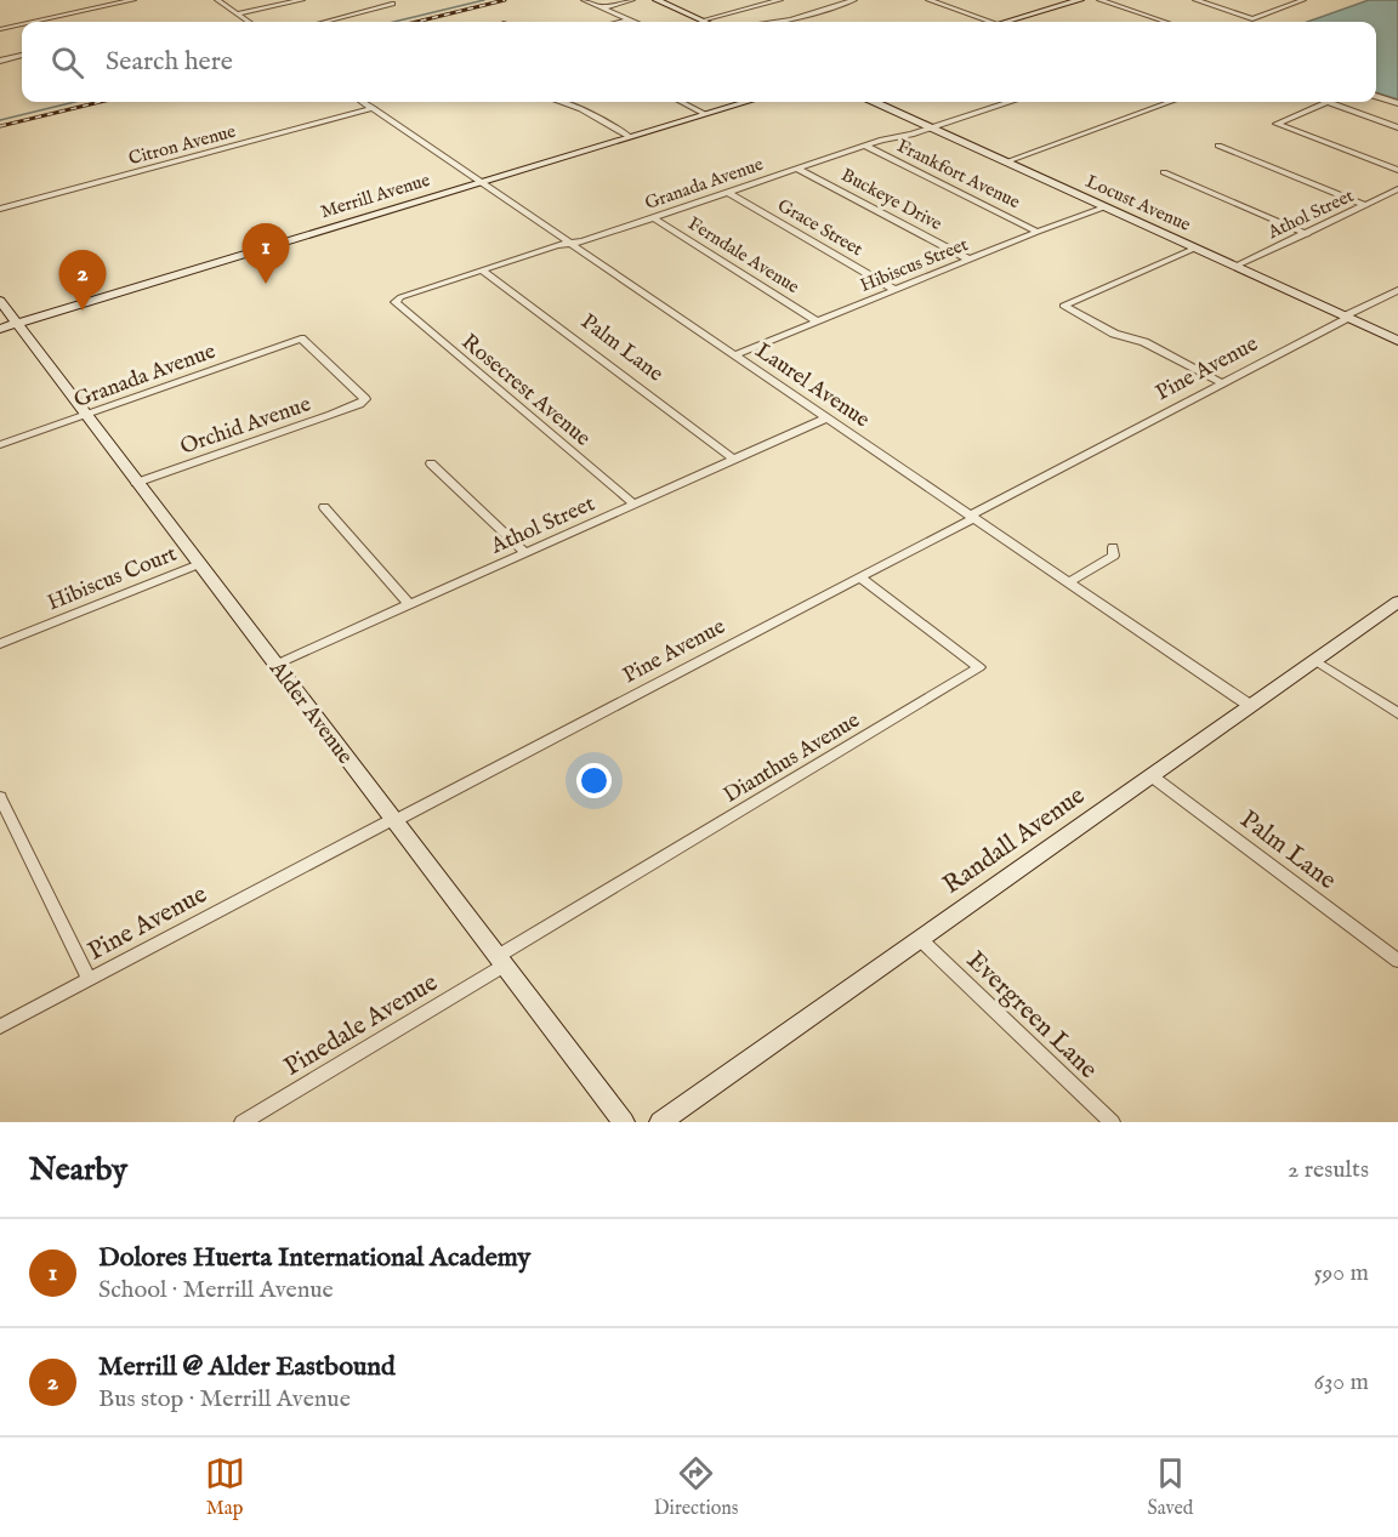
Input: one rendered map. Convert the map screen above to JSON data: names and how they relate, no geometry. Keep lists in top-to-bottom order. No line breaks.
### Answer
{"streets":{"main road":["Merrill Avenue","Locust Avenue","Alder Avenue","Randall Avenue"],"street":["Citron Avenue","Frankfort Avenue","Granada Avenue","Buckeye Drive","Athol Street","Grace Street","Ferndale Avenue","Hibiscus Street","Palm Lane","Pine Avenue","Laurel Avenue","Rosecrest Avenue","Orchid Avenue","Hibiscus Court","Dianthus Avenue","Evergreen Lane","Pinedale Avenue"]},"crossings":[["Citron Avenue","Laurel Avenue"],["Frankfort Avenue","Granada Avenue"],["Frankfort Avenue","Hibiscus Street"],["Granada Avenue","Buckeye Drive"],["Granada Avenue","Locust Avenue"],["Granada Avenue","Grace Street"],["Granada Avenue","Ferndale Avenue"],["Granada Avenue","Palm Lane"],["Granada Avenue","Laurel Avenue"],["Granada Avenue","Rosecrest Avenue"],["Granada Avenue","Orchid Avenue"],["Granada Avenue","Alder Avenue"],["Merrill Avenue","Laurel Avenue"],["Merrill Avenue","Alder Avenue"],["Buckeye Drive","Hibiscus Street"],["Locust Avenue","Athol Street"],["Locust Avenue","Hibiscus Street"],["Locust Avenue","Pine Avenue"],["Athol Street","Palm Lane"],["Athol Street","Laurel Avenue"],["Athol Street","Rosecrest Avenue"],["Athol Street","Alder Avenue"],["Grace Street","Hibiscus Street"],["Ferndale Avenue","Hibiscus Street"],["Hibiscus Street","Laurel Avenue"],["Palm Lane","Randall Avenue"],["Pine Avenue","Laurel Avenue"],["Pine Avenue","Alder Avenue"],["Pine Avenue","Dianthus Avenue"],["Laurel Avenue","Randall Avenue"],["Orchid Avenue","Alder Avenue"],["Hibiscus Court","Alder Avenue"],["Alder Avenue","Dianthus Avenue"],["Alder Avenue","Pinedale Avenue"],["Dianthus Avenue","Pinedale Avenue"],["Randall Avenue","Evergreen Lane"]],"page":{"search":"Search here","pins":["1","2"],"heading":["Nearby","2 results"],"list":[{"mark":"1","name":"Dolores Huerta International Academy","note":"School · Merrill Avenue","value":"590 m"},{"mark":"2","name":"Merrill @ Alder Eastbound","note":"Bus stop · Merrill Avenue","value":"630 m"}],"nav":["Map","Directions","Saved"]}}
